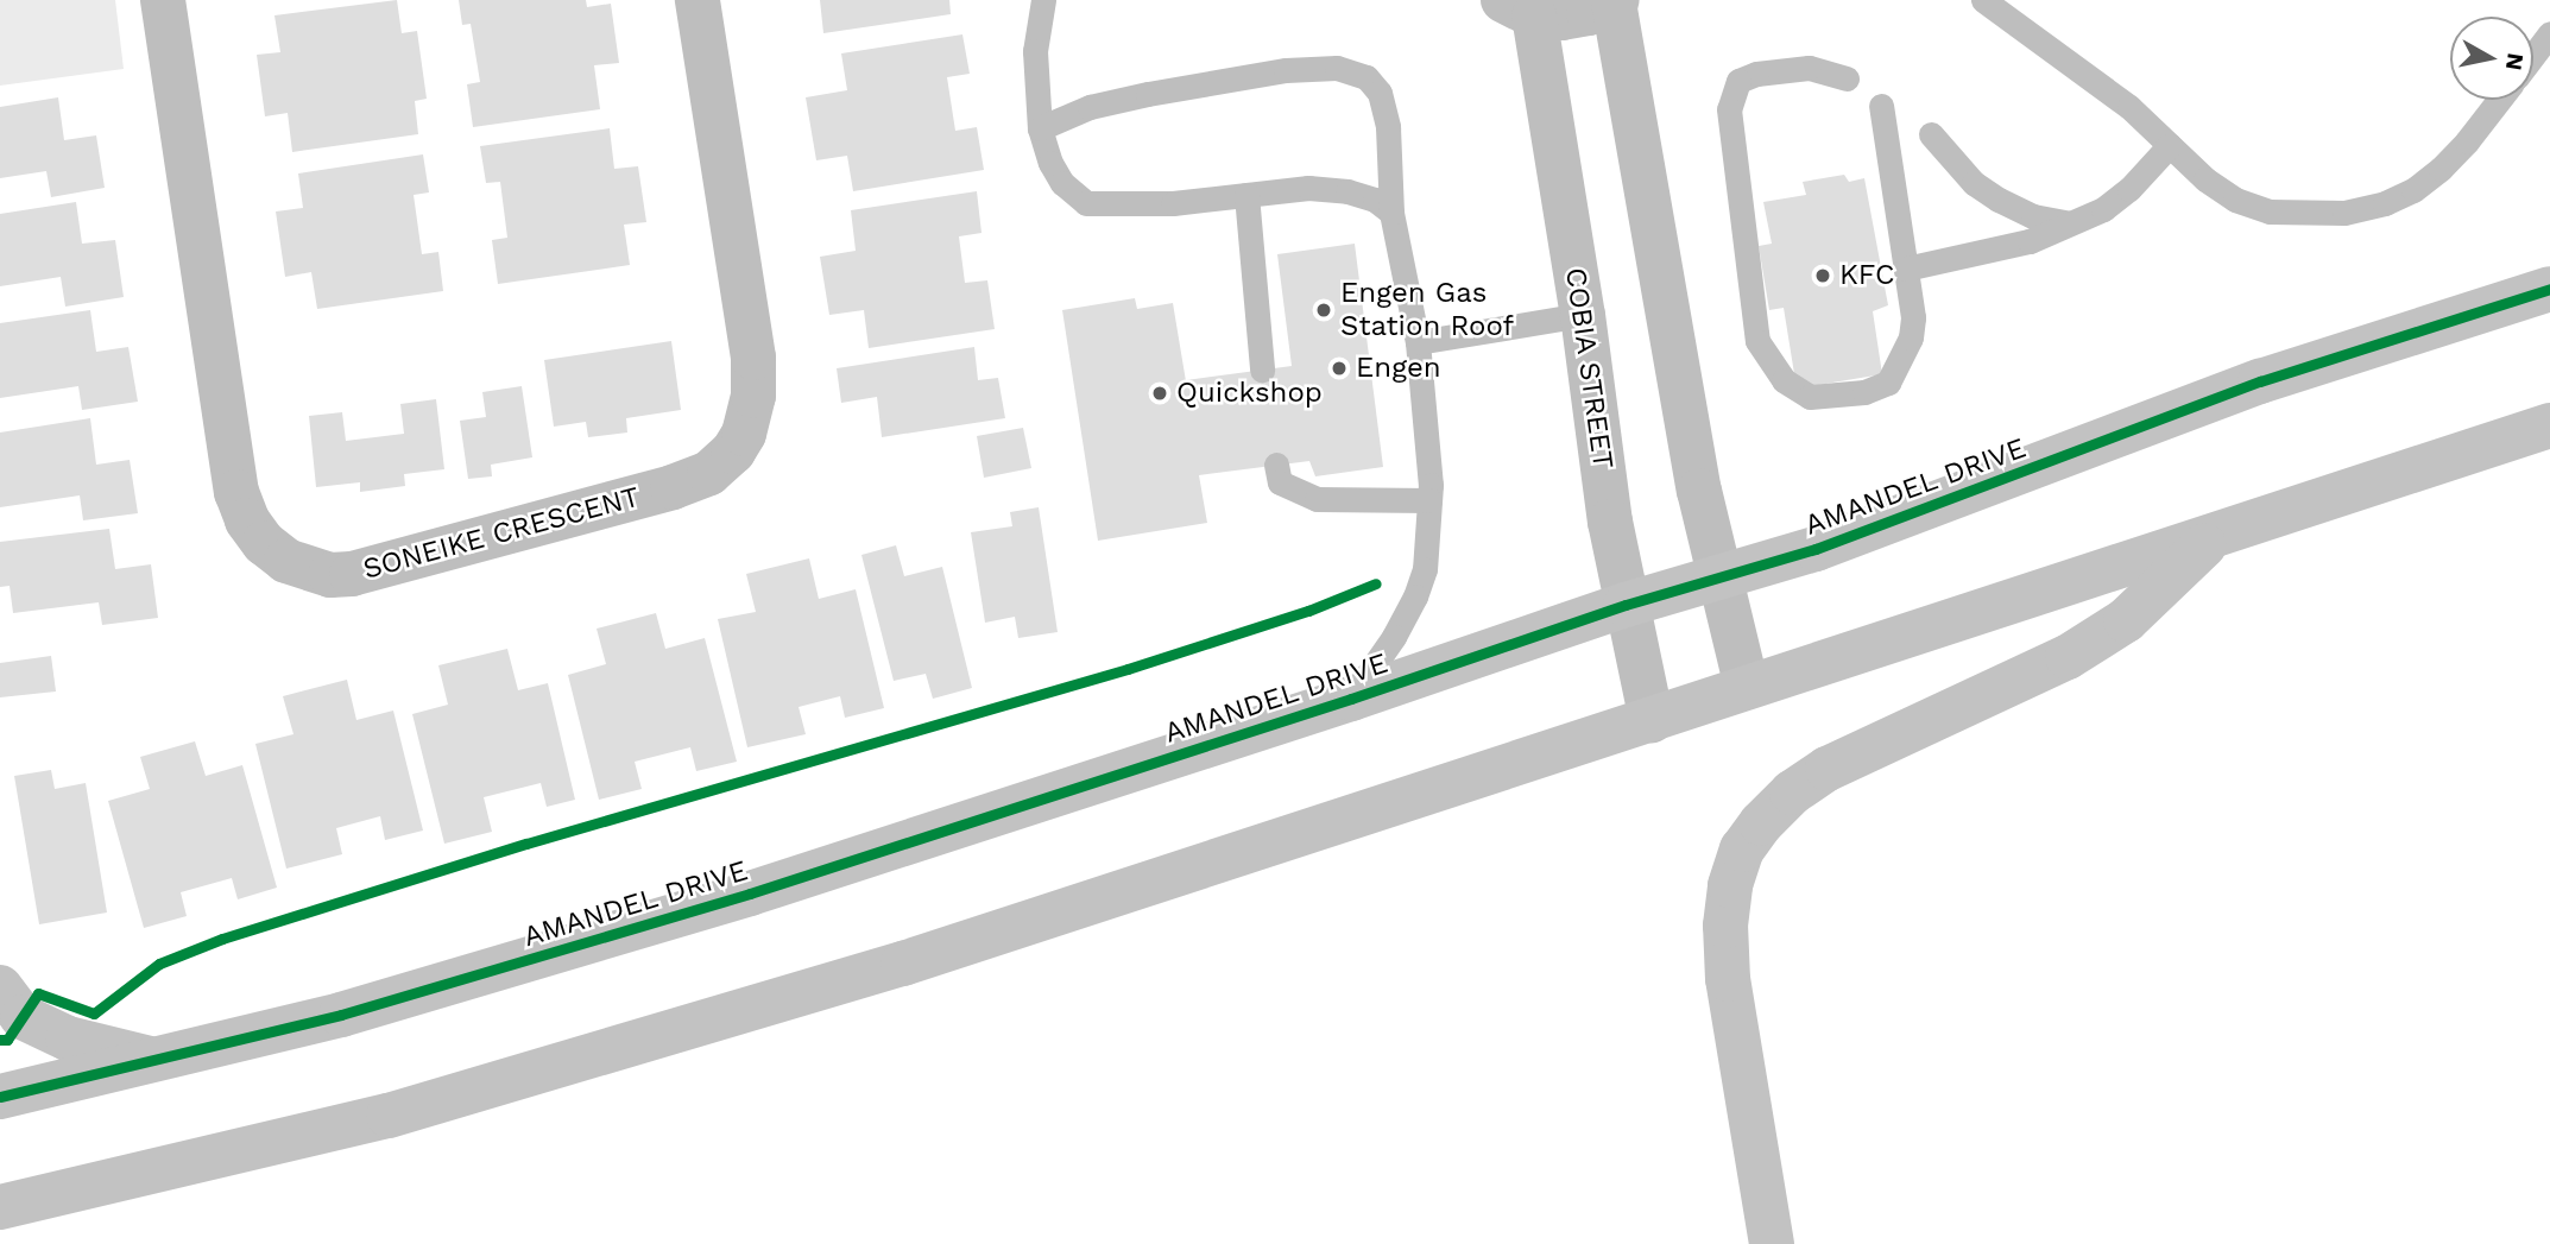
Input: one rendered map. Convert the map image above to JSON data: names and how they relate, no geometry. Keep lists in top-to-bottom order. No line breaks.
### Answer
{"streets":{"street":["COBIA STREET","AMANDEL DRIVE","SONEIKE CRESCENT"]},"crossings":[["COBIA STREET","AMANDEL DRIVE"]],"places":["KFC","Engen Gas Station Roof","Engen","Quickshop"],"north":"right"}
